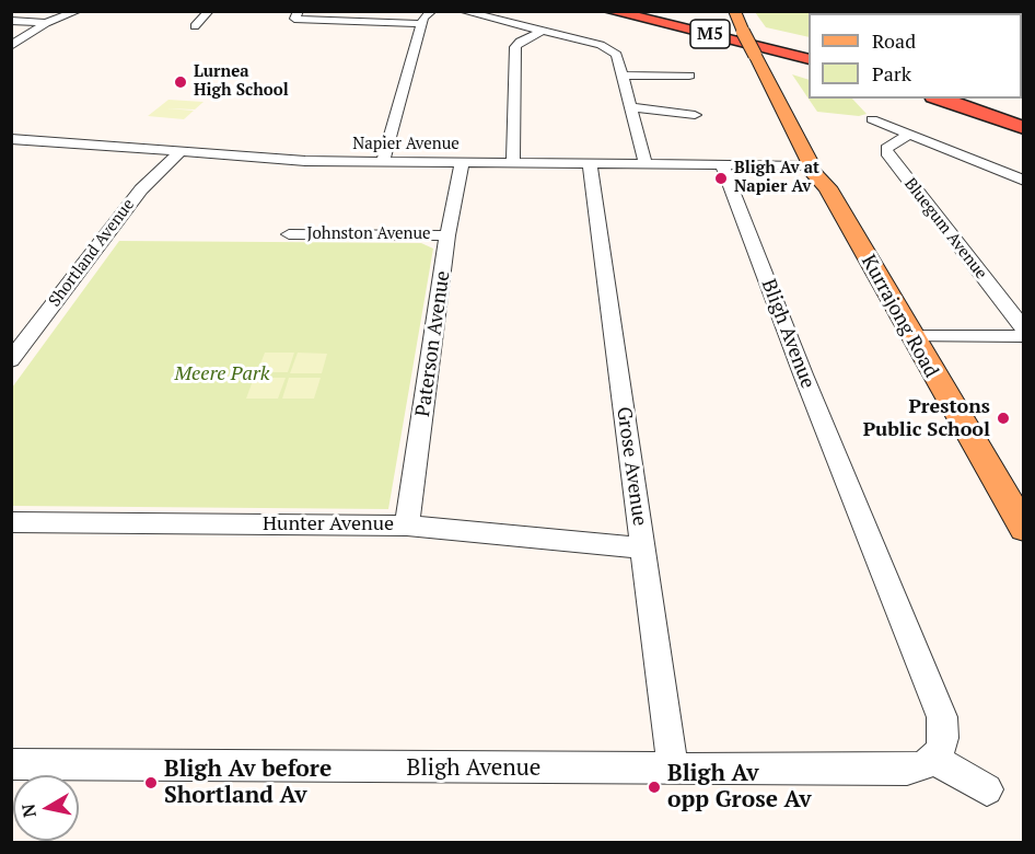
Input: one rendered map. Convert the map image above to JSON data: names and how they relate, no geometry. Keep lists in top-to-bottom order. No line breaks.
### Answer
{"streets":{"highway":["M5"],"main road":["Kurrajong Road"],"street":["Napier Avenue","Bluegum Avenue","Johnston Avenue","Shortland Avenue","Bligh Avenue","Paterson Avenue","Grose Avenue","Hunter Avenue"]},"crossings":[["Napier Avenue","Shortland Avenue"],["Napier Avenue","Kurrajong Road"],["Napier Avenue","Bligh Avenue"],["Napier Avenue","Paterson Avenue"],["Napier Avenue","Grose Avenue"],["Johnston Avenue","Paterson Avenue"],["Bligh Avenue","Grose Avenue"],["Paterson Avenue","Hunter Avenue"],["Grose Avenue","Hunter Avenue"]],"parks":["Meere Park"],"places":["Lurnea High School","Bligh Av at Napier Av","Prestons Public School","Bligh Av before Shortland Av","Bligh Av opp Grose Av"],"legend":["Road","Park"],"north":"left"}
